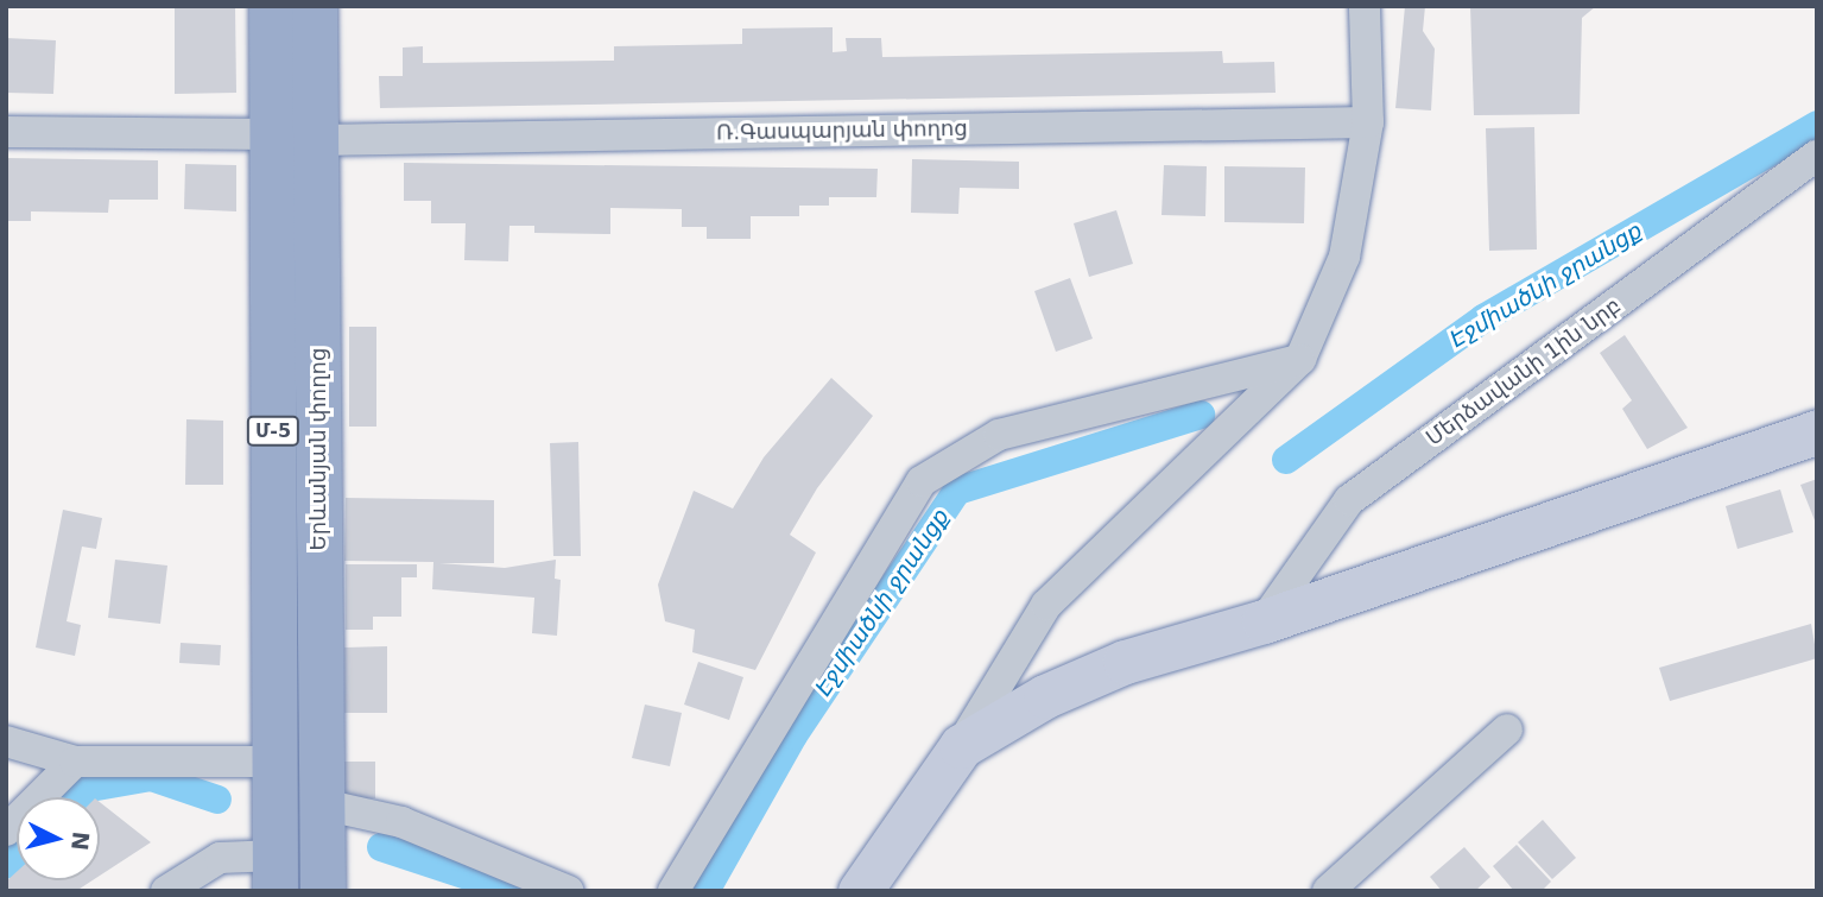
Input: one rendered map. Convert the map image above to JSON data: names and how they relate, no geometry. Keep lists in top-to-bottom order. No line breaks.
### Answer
{"streets":{"highway":["Մ-5","Երևանյան փողոց"],"street":["Ռ.Գասպարյան փողոց","Մերձավանի 1ին նրբ"]},"crossings":[["Ռ.Գասպարյան փողոց","Երևանյան փողոց"]],"water":["Էջմիածնի ջրանցք"],"north":"right"}
